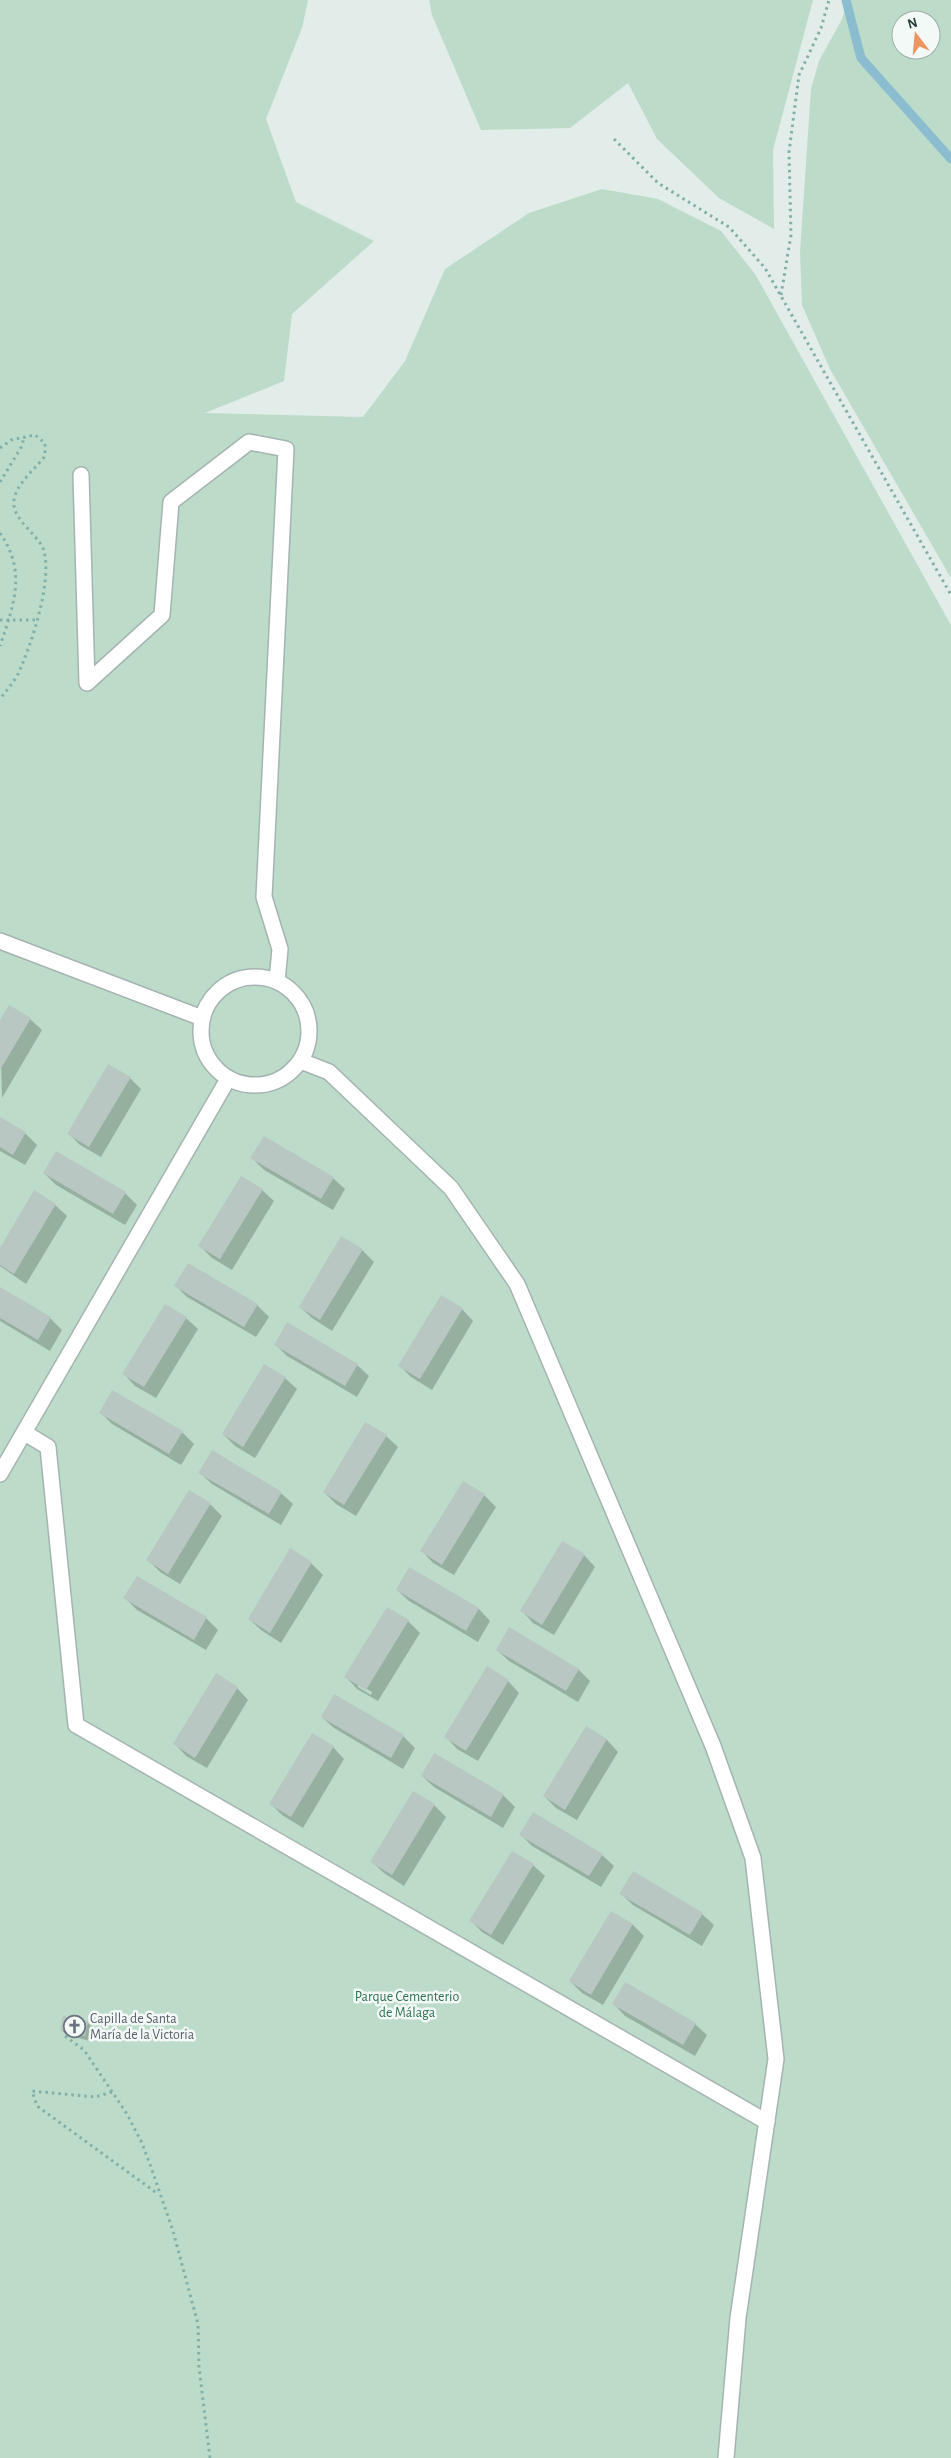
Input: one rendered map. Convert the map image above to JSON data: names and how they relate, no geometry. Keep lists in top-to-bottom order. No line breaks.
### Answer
{"parks":["Parque Cementerio de Málaga"],"places":{"church":["Capilla de Santa María de la Victoria"]},"north":"top"}
